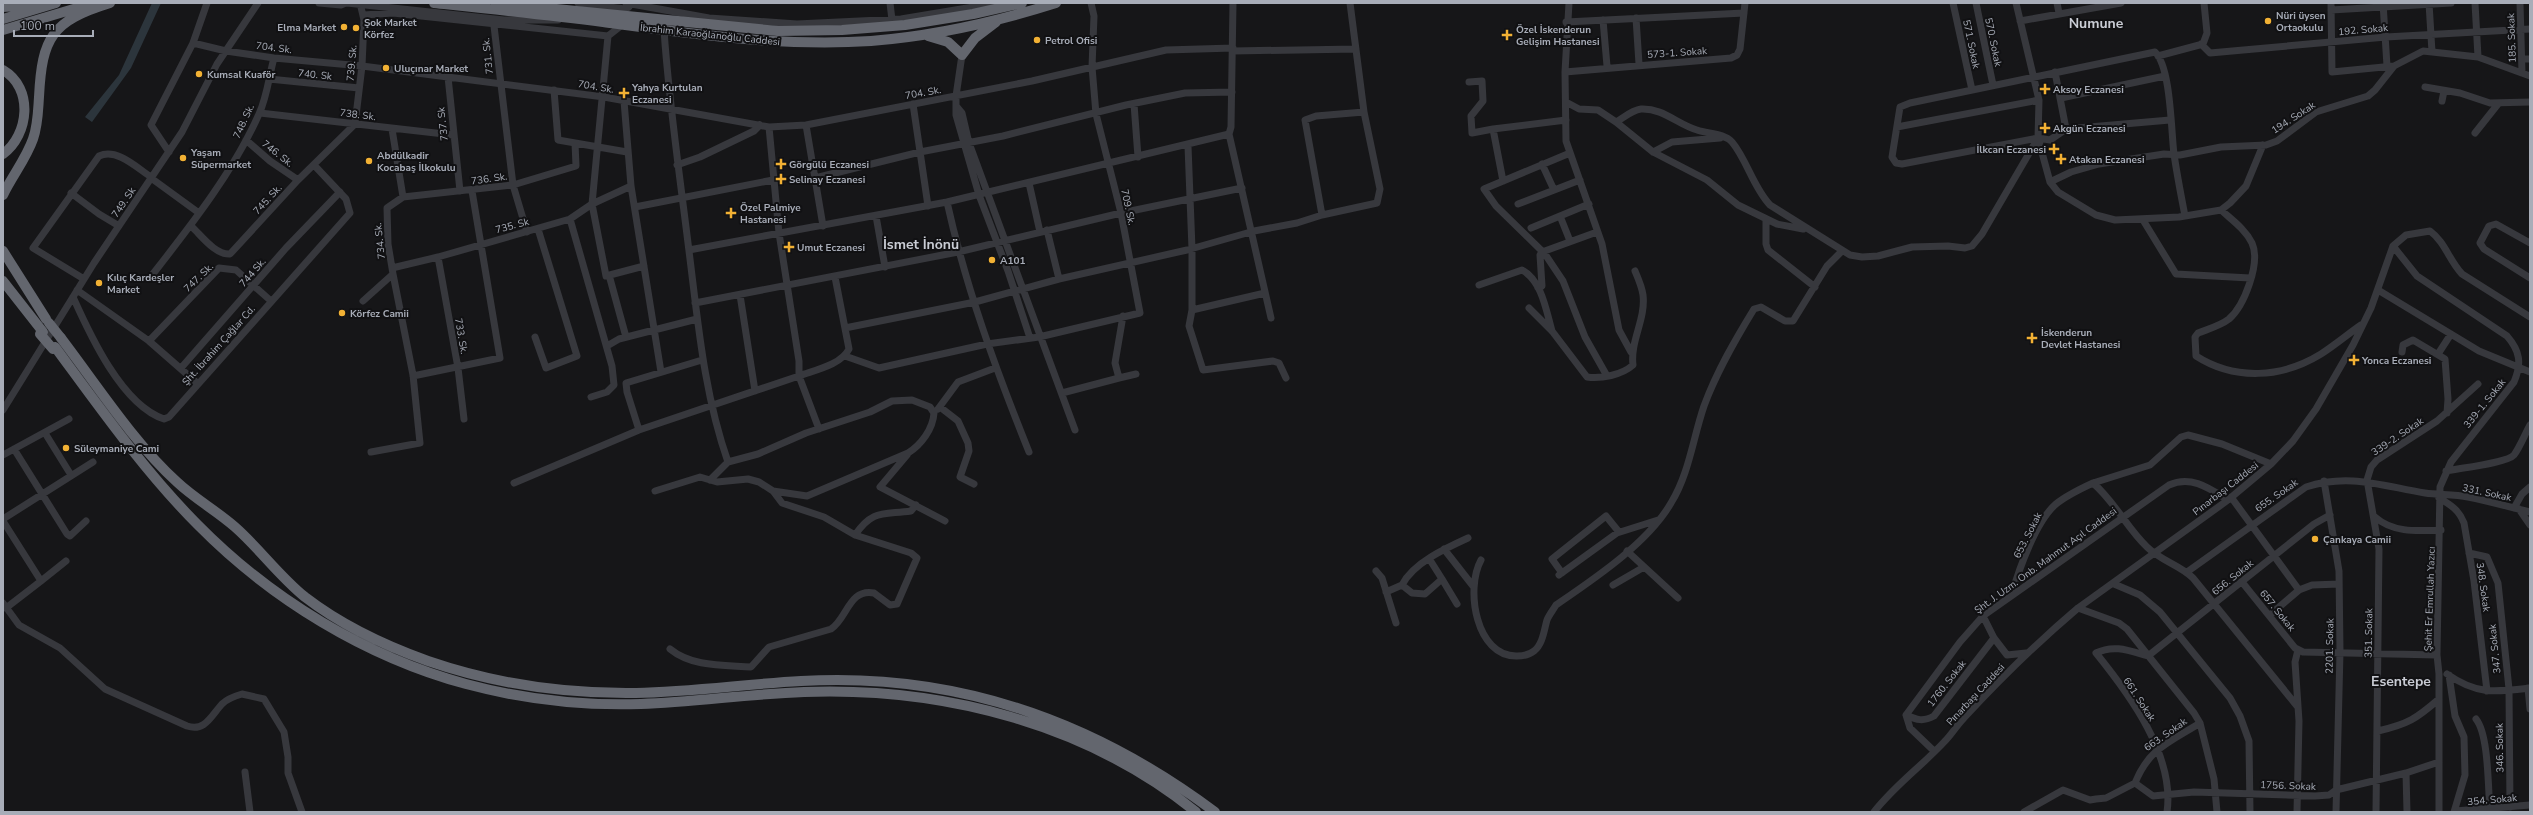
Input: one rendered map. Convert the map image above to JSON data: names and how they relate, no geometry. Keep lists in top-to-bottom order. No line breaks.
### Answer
{"streets":{"highway":["İbrahim Karaoğlanoğlu Caddesi"],"street":["192. Sokak","185. Sokak","570. Sokak","571. Sokak","704. Sk.","573-1. Sokak","731. Sk.","739. Sk.","740. Sk","738. Sk.","194. Sokak","748. Sk.","737. Sk","746. Sk.","736. Sk.","745. Sk.","749. Sk","709. Sk.","735. Sk","734. Sk.","744 Sk.","747. Sk.","733. Sk.","Şht. İbrahim Çağlar Cd.","339-1. Sokak","339-2. Sokak","Pınarbaşı Caddesi","331. Sokak","655. Sokak","653. Sokak","Şht. J. Uzm. Onb. Mahmut Açıl Caddesi","656. Sokak","348. Sokak","Şehit Er Emrullah Yazıcı","657. Sokak","351. Sokak","2201. Sokak","347. Sokak","1760. Sokak","661. Sokak","663. Sokak","346. Sokak","1756. Sokak","354. Sokak"]},"crossings":[["192. Sokak","185. Sokak"],["185. Sokak","194. Sokak"],["704. Sk.","731. Sk."],["704. Sk.","739. Sk."],["704. Sk.","748. Sk."],["704. Sk.","737. Sk"],["704. Sk.","749. Sk"],["704. Sk.","709. Sk."],["731. Sk.","736. Sk."],["731. Sk.","735. Sk"],["739. Sk.","740. Sk"],["739. Sk.","738. Sk."],["739. Sk.","745. Sk."],["740. Sk","748. Sk."],["738. Sk.","748. Sk."],["738. Sk.","737. Sk"],["738. Sk.","745. Sk."],["748. Sk.","746. Sk."],["748. Sk.","745. Sk."],["737. Sk","736. Sk."],["746. Sk.","745. Sk."],["736. Sk.","734. Sk."],["745. Sk.","Şht. İbrahim Çağlar Cd."],["749. Sk","Şht. İbrahim Çağlar Cd."],["735. Sk","734. Sk."],["735. Sk","733. Sk."],["744 Sk.","747. Sk."],["744 Sk.","Şht. İbrahim Çağlar Cd."],["339-1. Sokak","331. Sokak"],["339-1. Sokak","655. Sokak"],["339-1. Sokak","348. Sokak"],["339-1. Sokak","Şehit Er Emrullah Yazıcı"],["339-2. Sokak","655. Sokak"],["339-2. Sokak","351. Sokak"],["Pınarbaşı Caddesi","653. Sokak"],["Pınarbaşı Caddesi","Şht. J. Uzm. Onb. Mahmut Açıl Caddesi"],["331. Sokak","655. Sokak"],["331. Sokak","348. Sokak"],["655. Sokak","Şht. J. Uzm. Onb. Mahmut Açıl Caddesi"],["655. Sokak","348. Sokak"],["655. Sokak","351. Sokak"],["655. Sokak","2201. Sokak"],["653. Sokak","Şht. J. Uzm. Onb. Mahmut Açıl Caddesi"],["Şht. J. Uzm. Onb. Mahmut Açıl Caddesi","656. Sokak"],["Şht. J. Uzm. Onb. Mahmut Açıl Caddesi","1760. Sokak"],["656. Sokak","657. Sokak"],["656. Sokak","2201. Sokak"],["656. Sokak","661. Sokak"],["348. Sokak","347. Sokak"],["Şehit Er Emrullah Yazıcı","1756. Sokak"],["351. Sokak","1756. Sokak"],["2201. Sokak","1756. Sokak"],["347. Sokak","346. Sokak"],["661. Sokak","663. Sokak"],["661. Sokak","1756. Sokak"],["663. Sokak","1756. Sokak"],["346. Sokak","354. Sokak"]],"districts":["Numune","İsmet İnönü","Esentepe"],"places":{"other":["Nüri üysen Ortaokulu","Elma Market","Şok Market Körfez","Petrol Ofisi","Uluçınar Market","Kumsal Kuaför","Yaşam Süpermarket","Abdülkadir Kocabaş İlkokulu","A101","Kılıç Kardeşler Market","Körfez Camii","Süleymaniye Cami","Çankaya Camii"],"health":["Özel İskenderun Gelişim Hastanesi","Aksoy Eczanesi","Yahya Kurtulan Eczanesi","Akgün Eczanesi","İlkcan Eczanesi","Atakan Eczanesi","Görgülü Eczanesi","Selinay Eczanesi","Özel Palmiye Hastanesi","Umut Eczanesi","İskenderun Devlet Hastanesi","Yonca Eczanesi"]},"scale_bar":"100 m"}
